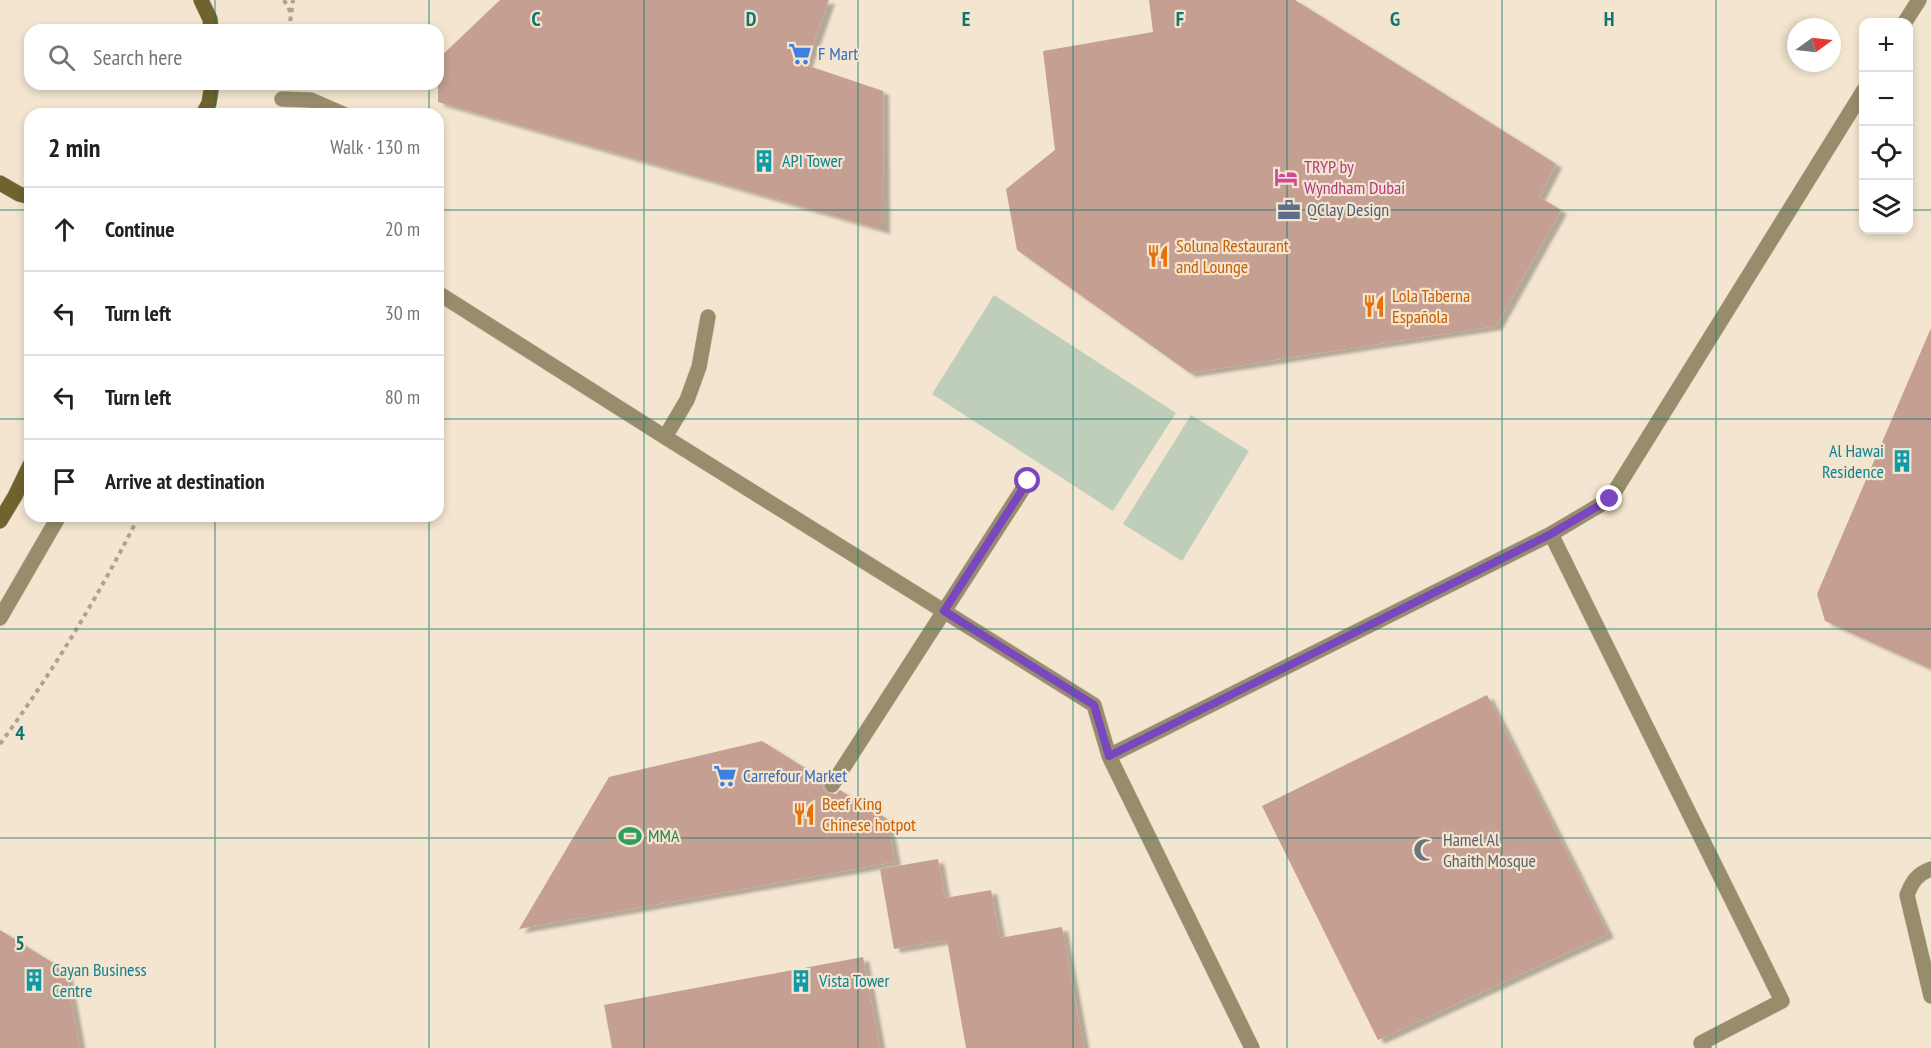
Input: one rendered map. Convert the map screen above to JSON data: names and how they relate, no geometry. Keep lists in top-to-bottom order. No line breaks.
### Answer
{"places":{"supermarket":["F Mart","Carrefour Market"],"building":["API Tower","Al Hawai Residence","Cayan Business Centre","Vista Tower"],"hotel":["TRYP by Wyndham Dubai"],"office":["QClay Design"],"restaurant":["Soluna Restaurant and Lounge","Lola Taberna Española","Beef King Chinese hotpot"],"sports":["MMA"],"mosque":["Hamel Al Ghaith Mosque"]},"north":"right","page":{"map_buttons":["+","−"],"search":"Search here","heading":["2 min","Walk · 130 m"],"list":[["Continue","20 m"],["Turn left","30 m"],["Turn left","80 m"],"Arrive at destination"]},"grid":{"columns":["C","D","E","F","G","H"],"rows":["4","5"]}}
